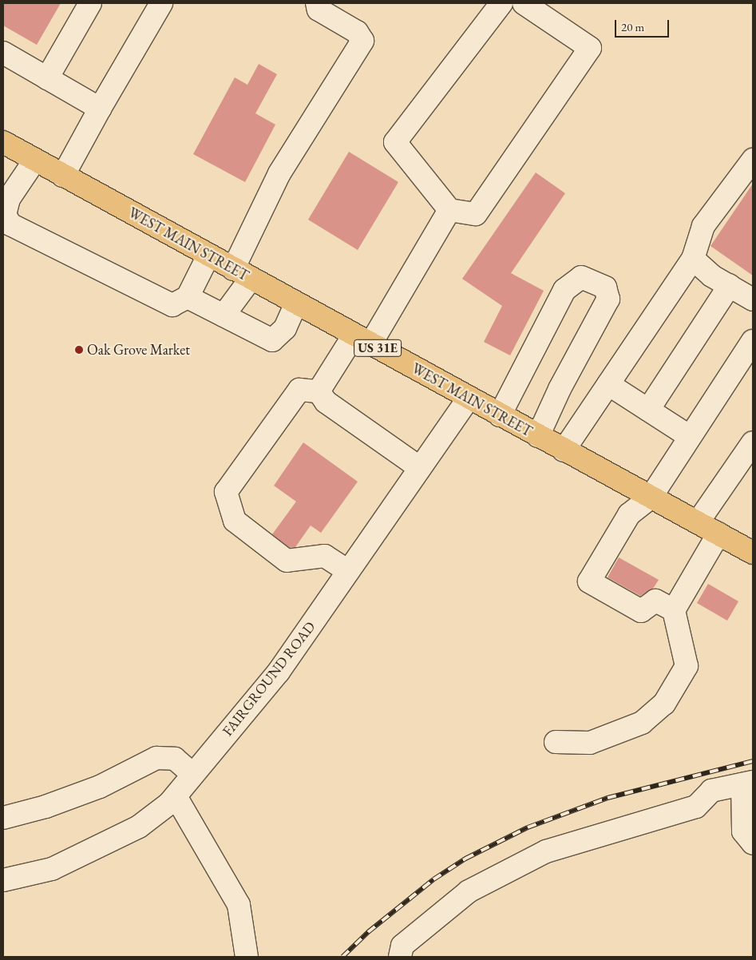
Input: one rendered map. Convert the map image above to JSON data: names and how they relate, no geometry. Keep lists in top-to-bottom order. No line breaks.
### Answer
{"streets":{"main road":["WEST MAIN STREET","US 31E"],"street":["FAIRGROUND ROAD"]},"crossings":[["WEST MAIN STREET","FAIRGROUND ROAD"]],"places":["Oak Grove Market"],"scale_bar":"20 m"}
